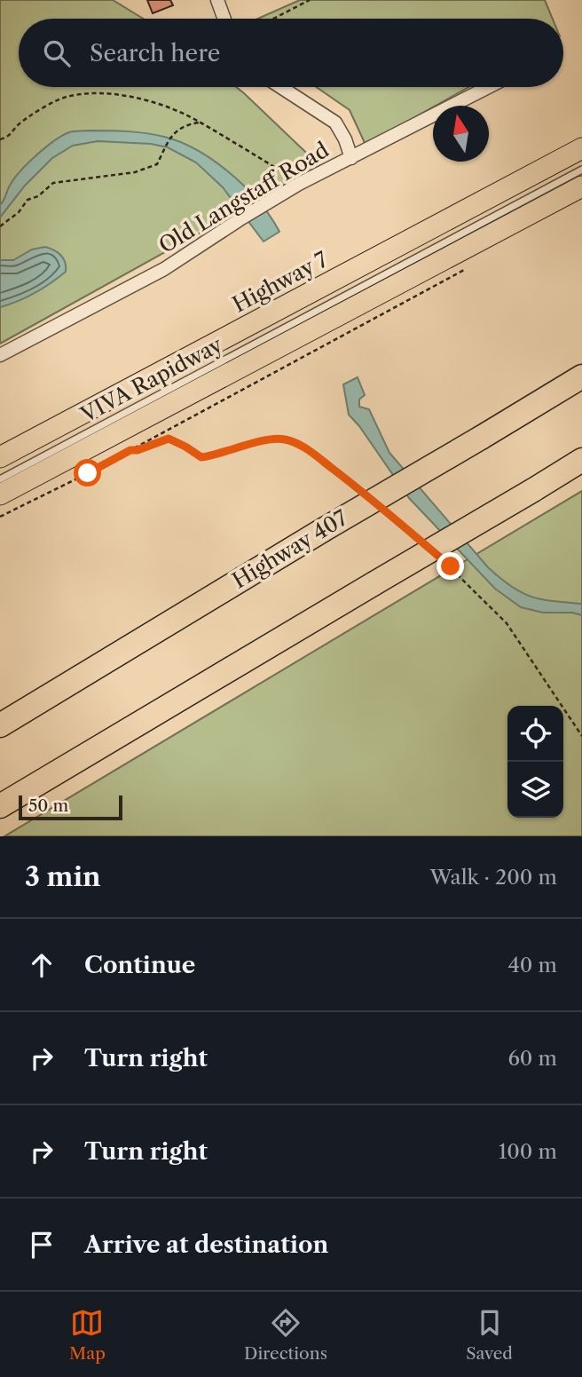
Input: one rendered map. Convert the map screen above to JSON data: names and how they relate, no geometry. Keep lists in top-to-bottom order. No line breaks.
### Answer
{"streets":{"highway":["Highway 407"],"main road":["Highway 7"],"street":["Old Langstaff Road"],"lane":["VIVA Rapidway"]},"scale_bar":"50 m","north":"top","page":{"search":"Search here","scale":"50 m","heading":["3 min","Walk · 200 m"],"list":[["Continue","40 m"],["Turn right","60 m"],["Turn right","100 m"],"Arrive at destination"],"nav":["Map","Directions","Saved"]}}
